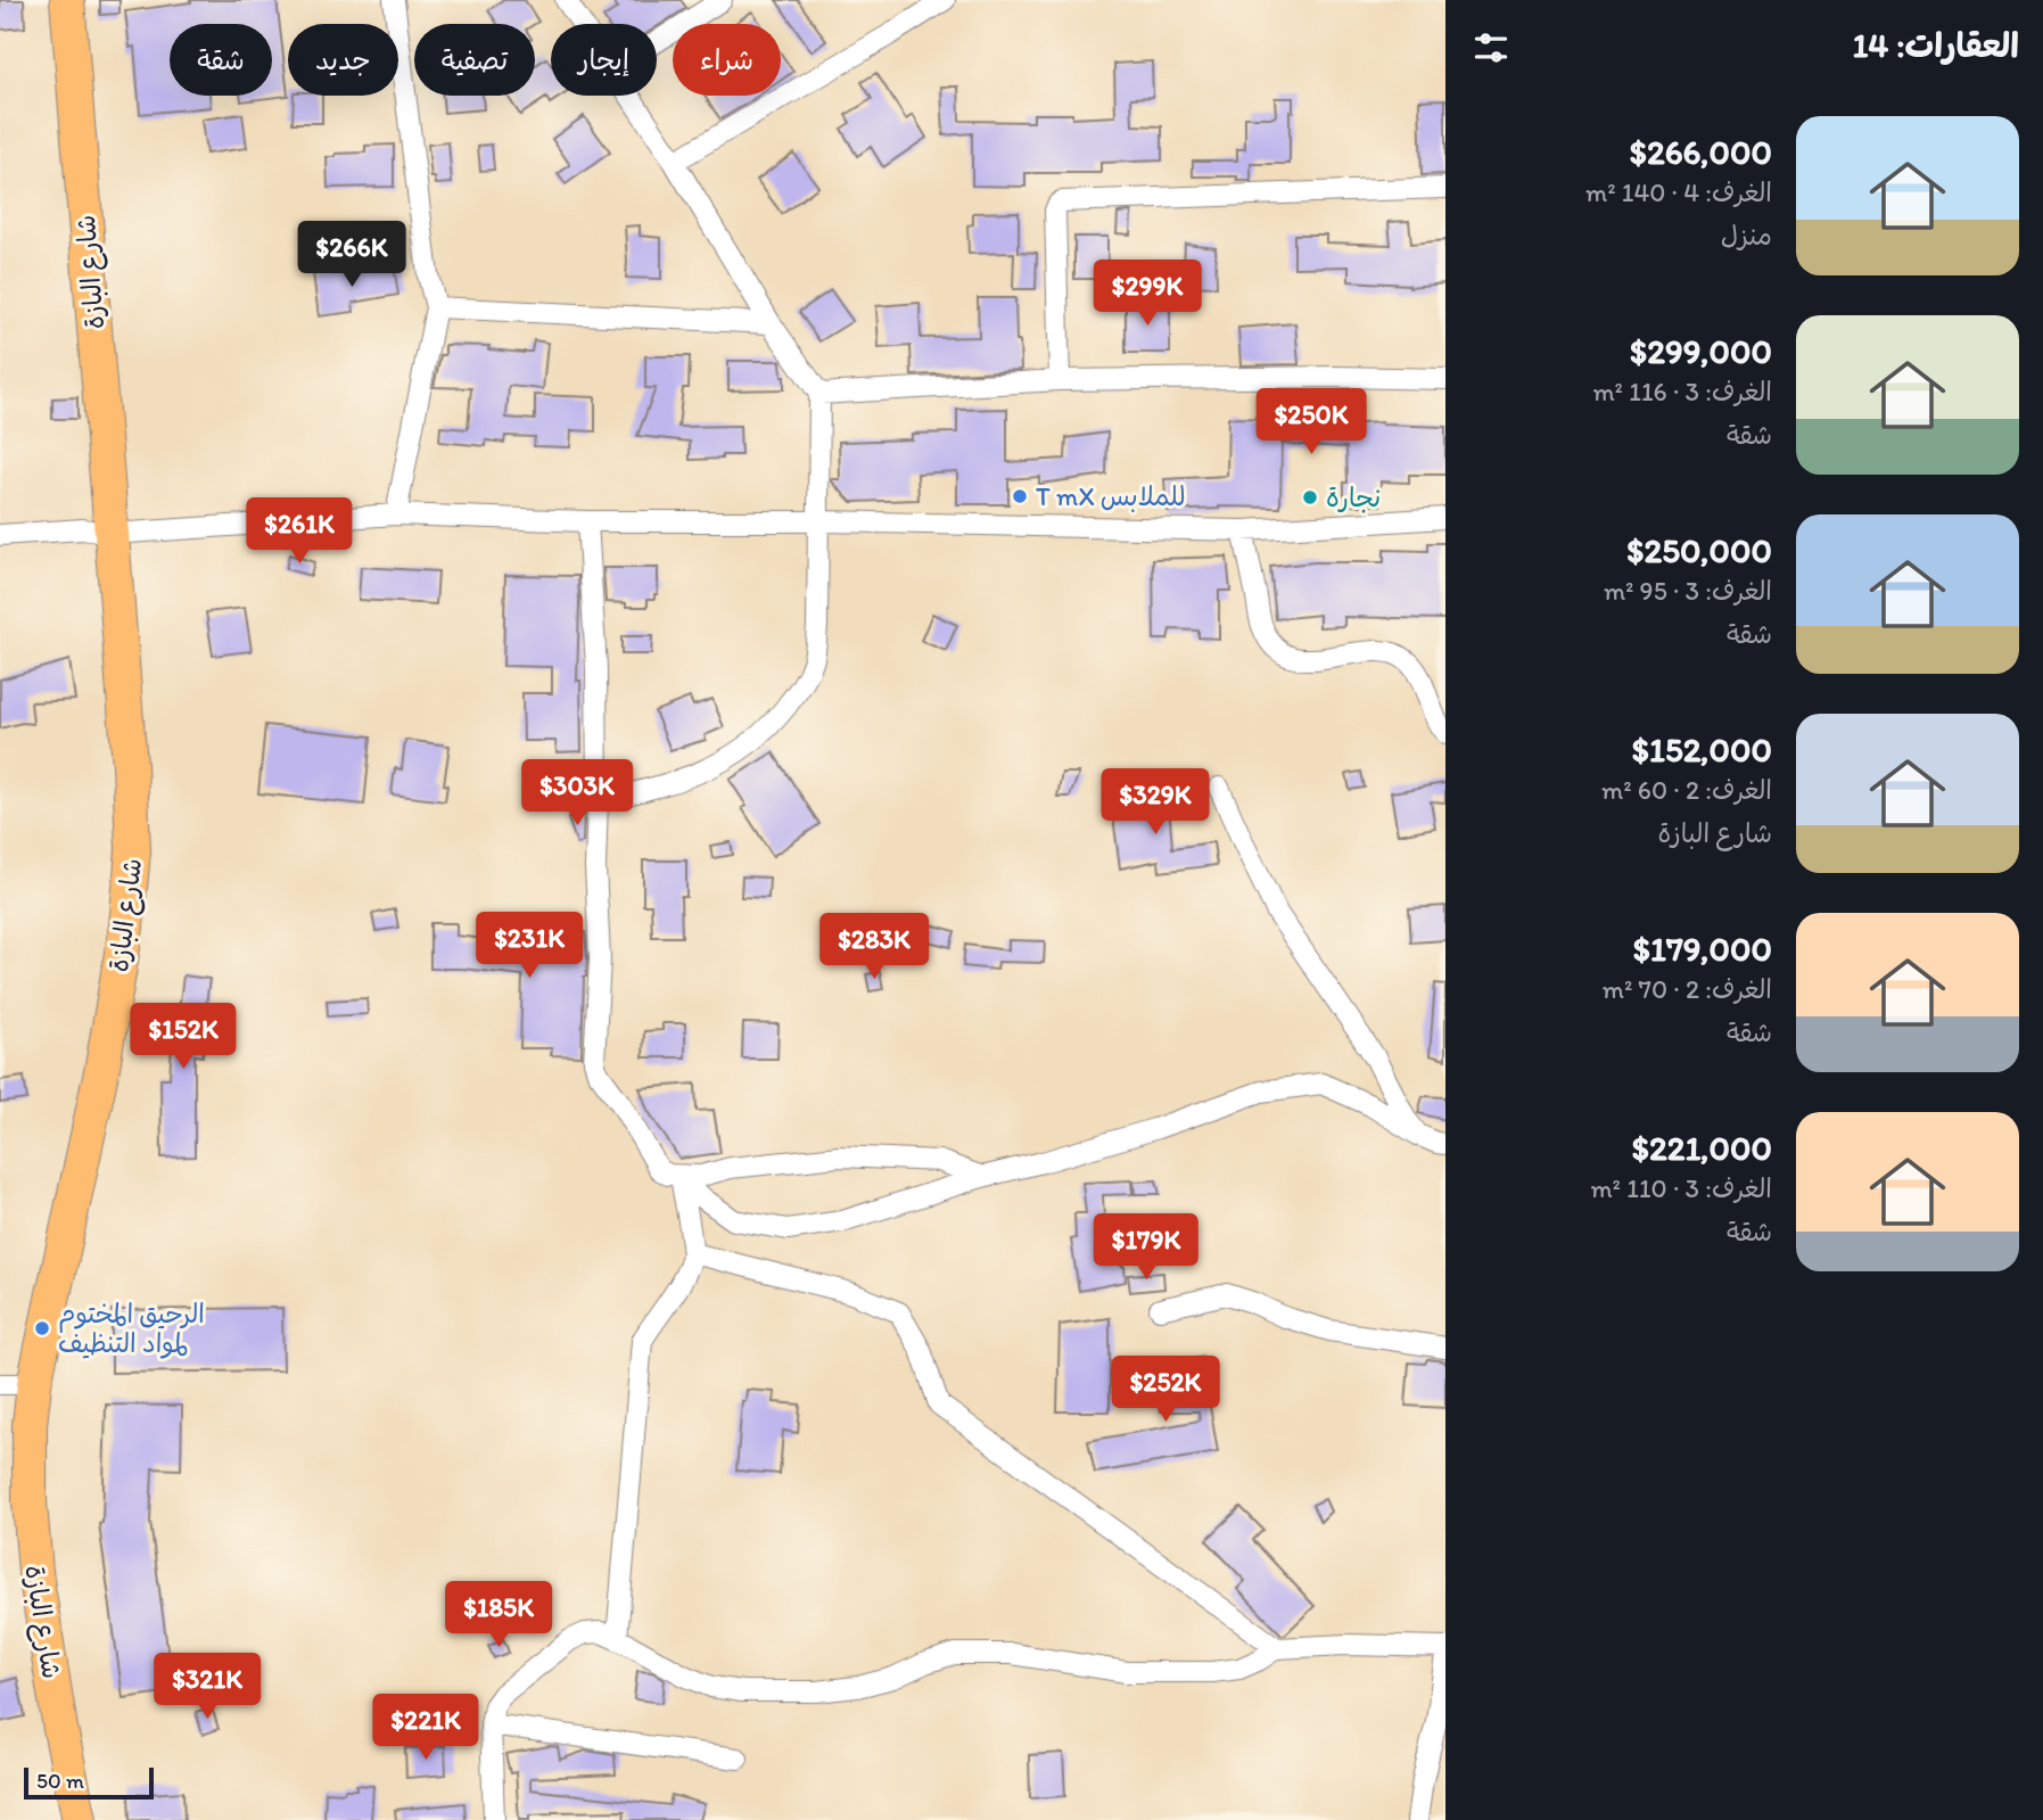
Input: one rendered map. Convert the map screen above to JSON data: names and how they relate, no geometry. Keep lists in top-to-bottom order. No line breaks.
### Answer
{"streets":{"main road":["شارع البازة"]},"places":["T mX للملابس","نجارة","الرحيق المختوم لمواد التنظيف"],"scale_bar":"50 m","page":{"heading":"العقارات: 14","chip":["شراء","إيجار","تصفية","جديد","شقة"],"list":[{"name":"$266,000","note":"الغرف: 4 · 140 m² · منزل"},{"name":"$299,000","note":"الغرف: 3 · 116 m² · شقة"},{"name":"$250,000","note":"الغرف: 3 · 95 m² · شقة"},{"name":"$152,000","note":"الغرف: 2 · 60 m² · شارع البازة"},{"name":"$179,000","note":"الغرف: 2 · 70 m² · شقة"},{"name":"$221,000","note":"الغرف: 3 · 110 m² · شقة"}],"price":["$266K","$299K","$250K","$261K","$303K","$329K","$231K","$283K","$152K","$179K","$252K","$185K","$321K","$221K"],"scale":"50 m"}}
